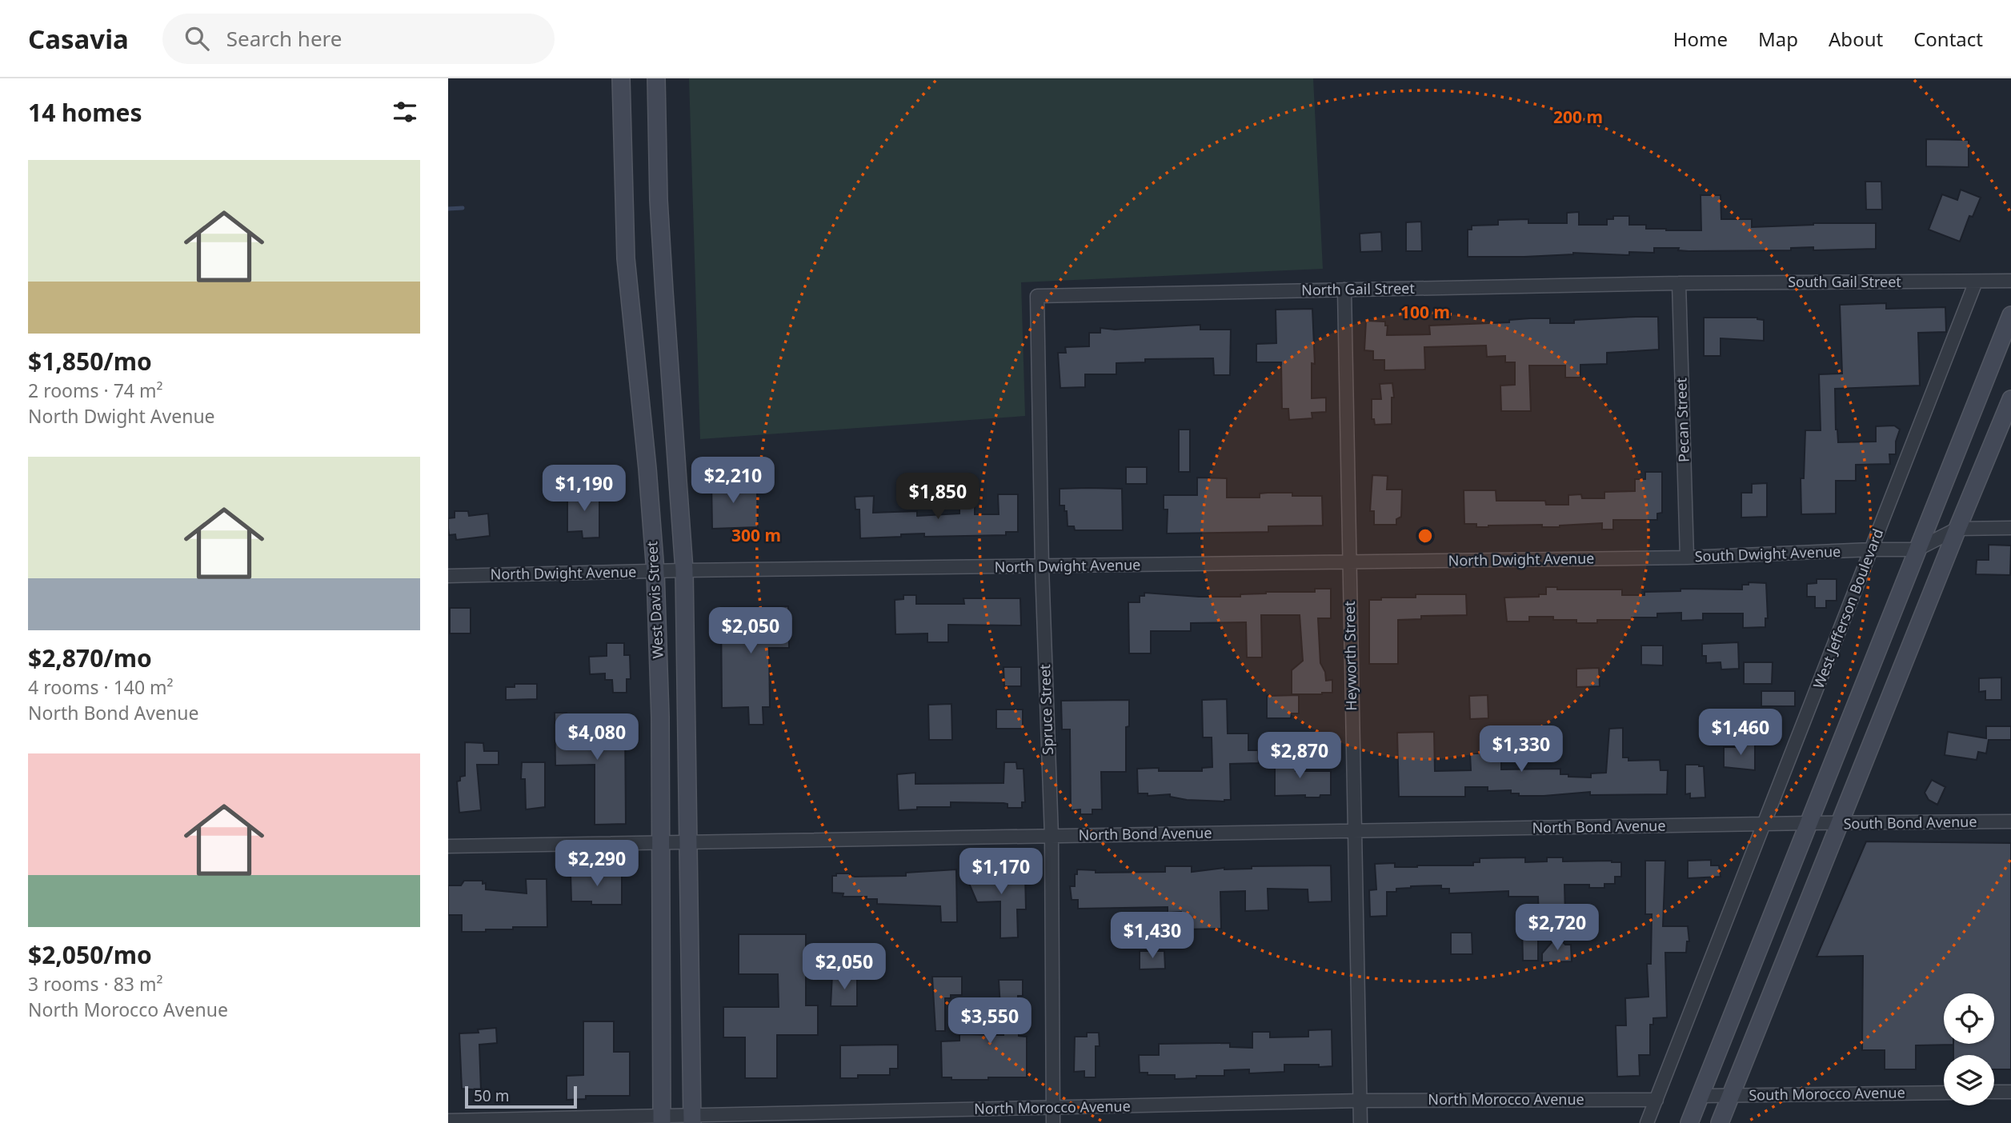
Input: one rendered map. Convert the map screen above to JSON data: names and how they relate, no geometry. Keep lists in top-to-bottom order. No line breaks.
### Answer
{"streets":{"main road":["West Davis Street"],"street":["South Gail Street","North Gail Street","Pecan Street","South Dwight Avenue","North Dwight Avenue","West Jefferson Boulevard","Heyworth Street","Spruce Street","South Bond Avenue","North Bond Avenue","South Morocco Avenue","North Morocco Avenue"]},"crossings":[["South Gail Street","North Gail Street"],["South Gail Street","Pecan Street"],["South Gail Street","West Jefferson Boulevard"],["North Gail Street","Pecan Street"],["North Gail Street","Heyworth Street"],["North Gail Street","Spruce Street"],["Pecan Street","South Dwight Avenue"],["Pecan Street","North Dwight Avenue"],["South Dwight Avenue","North Dwight Avenue"],["South Dwight Avenue","West Jefferson Boulevard"],["North Dwight Avenue","West Davis Street"],["North Dwight Avenue","Heyworth Street"],["North Dwight Avenue","Spruce Street"],["West Davis Street","North Bond Avenue"],["West Davis Street","North Morocco Avenue"],["West Jefferson Boulevard","North Bond Avenue"],["West Jefferson Boulevard","North Morocco Avenue"],["Heyworth Street","North Bond Avenue"],["Heyworth Street","North Morocco Avenue"],["Spruce Street","North Bond Avenue"],["Spruce Street","North Morocco Avenue"],["South Bond Avenue","North Bond Avenue"]],"scale_bar":"50 m","page":{"header":"Casavia","search":"Search here","nav":["Home","Map","About","Contact"],"heading":"14 homes","list":[{"name":"$1,850/mo","note":"2 rooms · 74 m² · North Dwight Avenue"},{"name":"$2,870/mo","note":"4 rooms · 140 m² · North Bond Avenue"},{"name":"$2,050/mo","note":"3 rooms · 83 m² · North Morocco Avenue"}],"price":["$2,210","$1,190","$1,850","$2,050","$1,460","$4,080","$1,330","$2,870","$2,290","$1,170","$2,720","$1,430","$2,050","$3,550"],"scale":"50 m"},"rings":["200 m","100 m","300 m"]}
